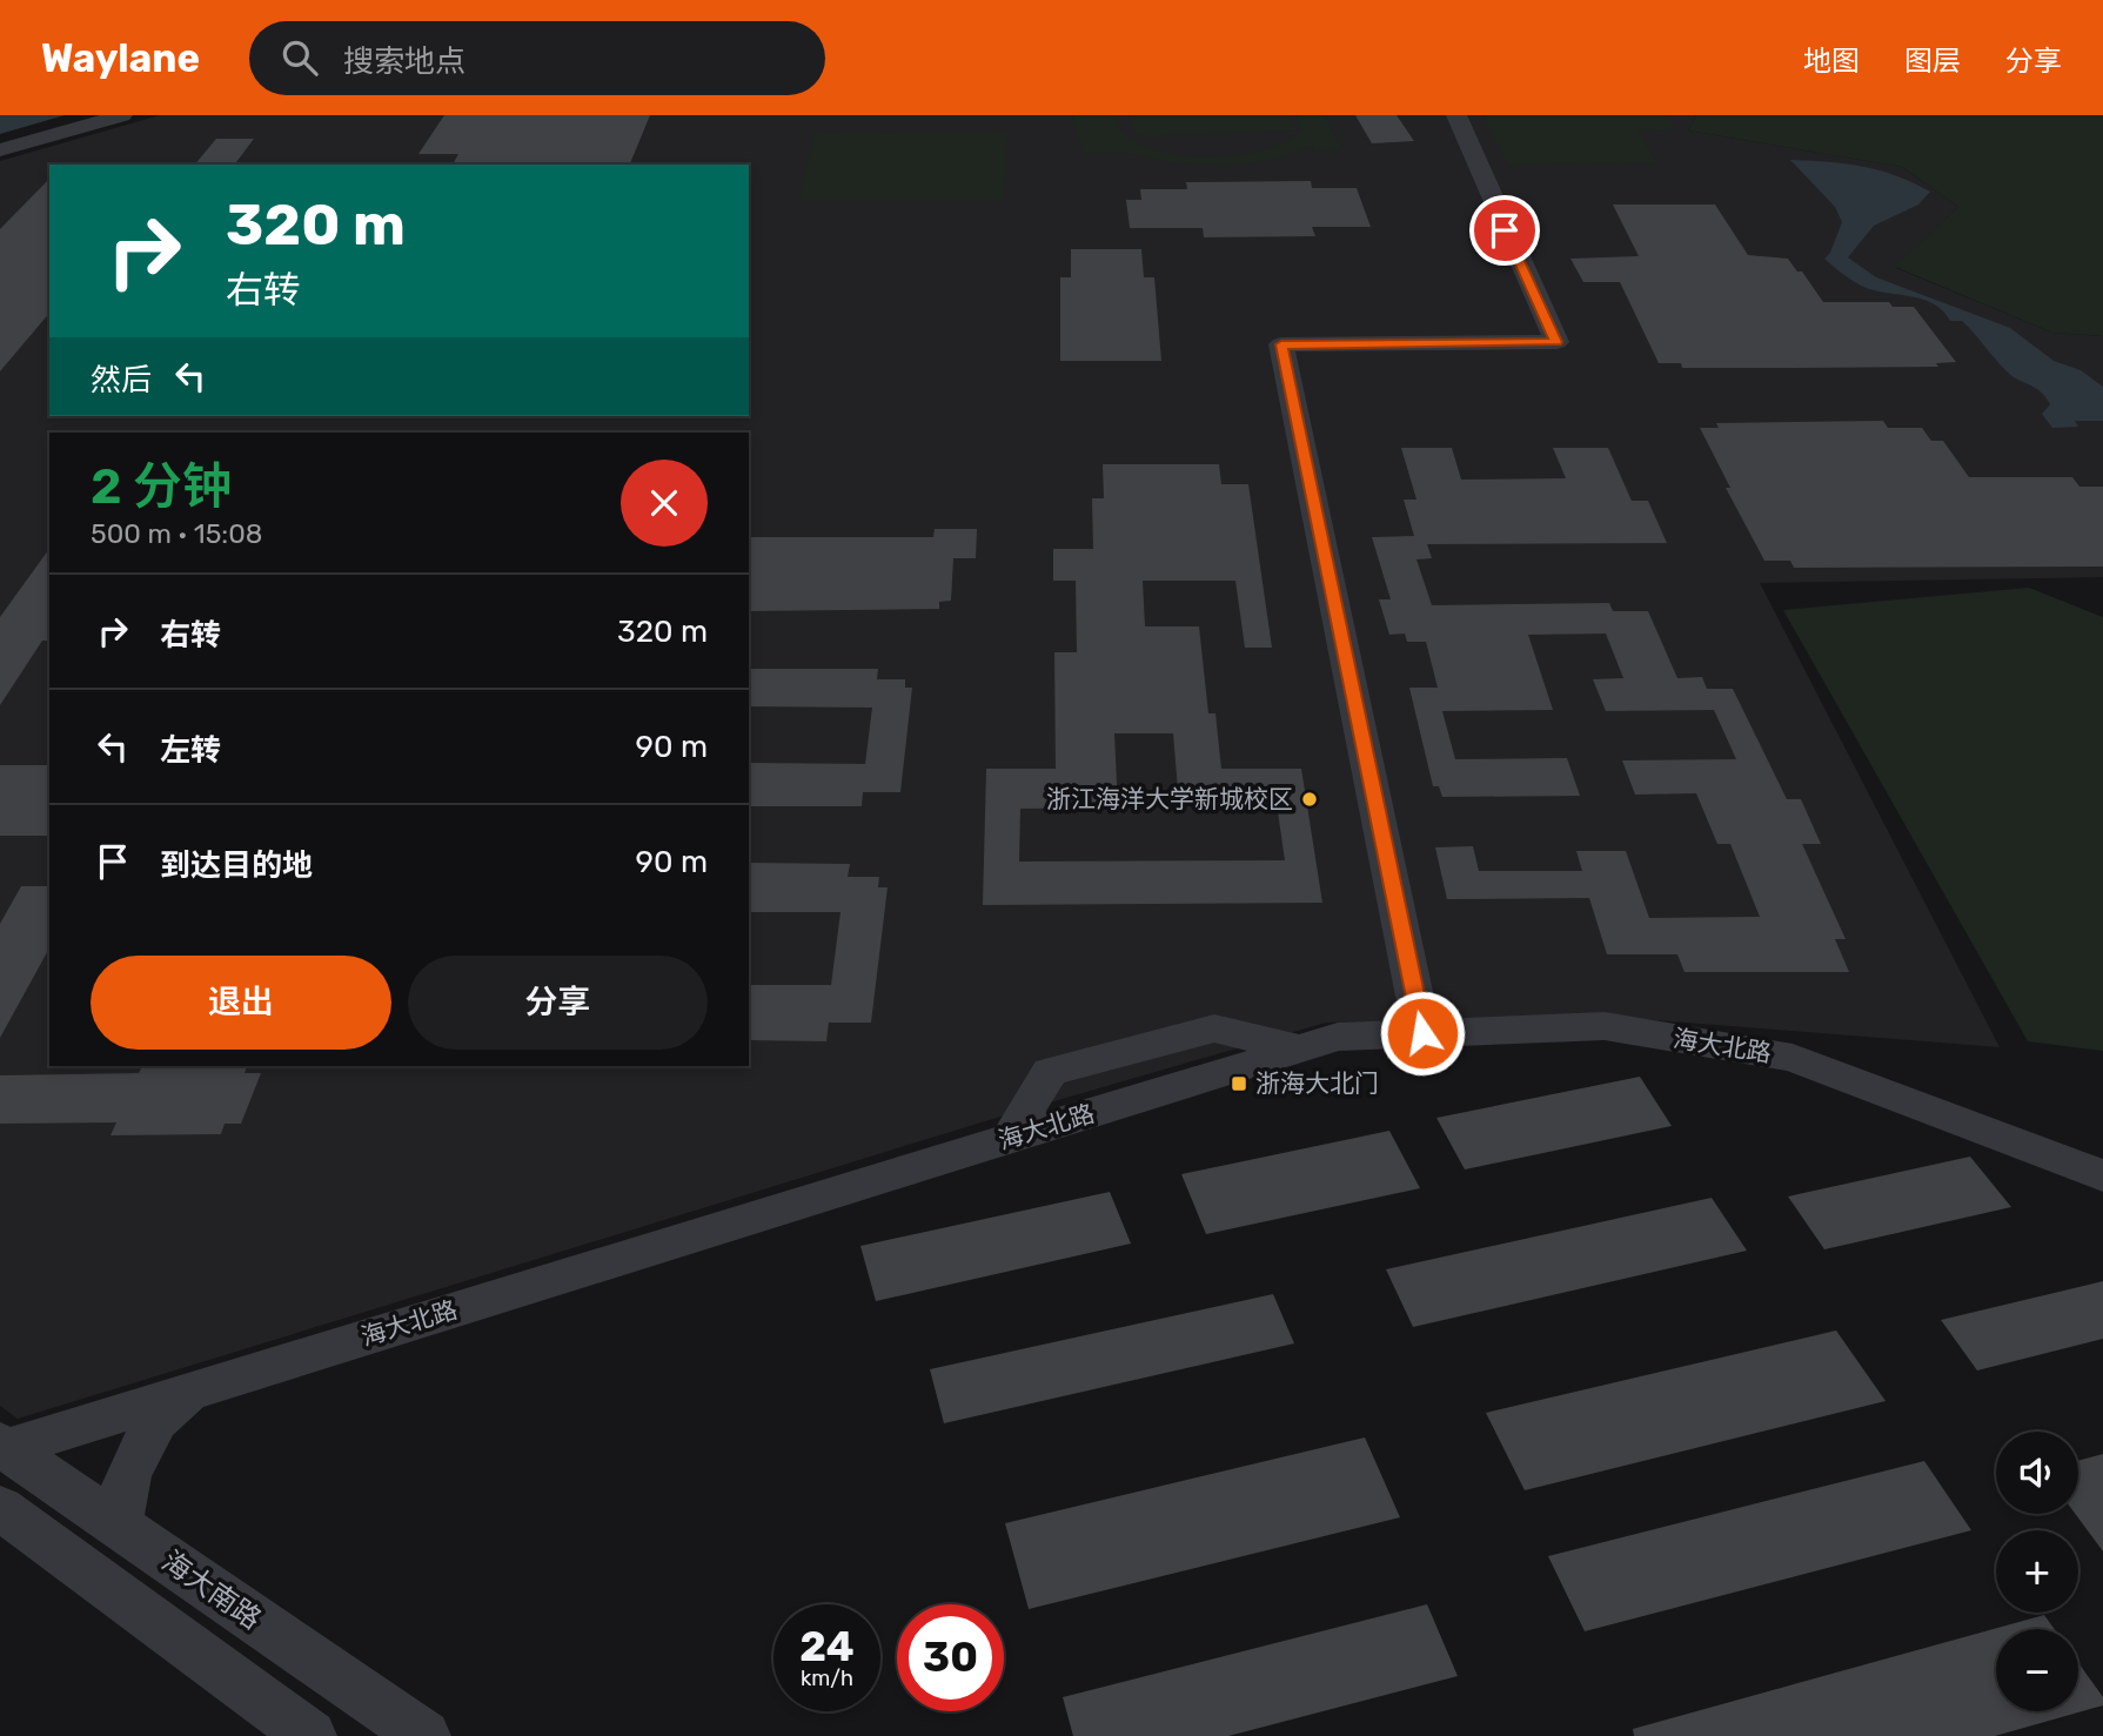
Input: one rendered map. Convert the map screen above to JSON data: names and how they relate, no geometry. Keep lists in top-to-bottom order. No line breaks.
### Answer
{"streets":{"street":["海大北路","海大南路"]},"crossings":[["海大北路","海大南路"]],"places":{"other":["浙江海洋大学新城校区"],"transit":["浙海大北门"]},"page":{"header":"Waylane","search":"搜索地点","nav":["地图","图层","分享"],"turn":["320 m","右转"],"then":"然后","heading":["2 分钟","500 m · 15:08"],"list":[{"name":"右转","value":"320 m"},{"name":"左转","value":"90 m"},{"name":"到达目的地","value":"90 m"}],"buttons":["退出","分享"],"map_buttons":["+","−"],"speed":"24 km/h","limit":"30"}}
